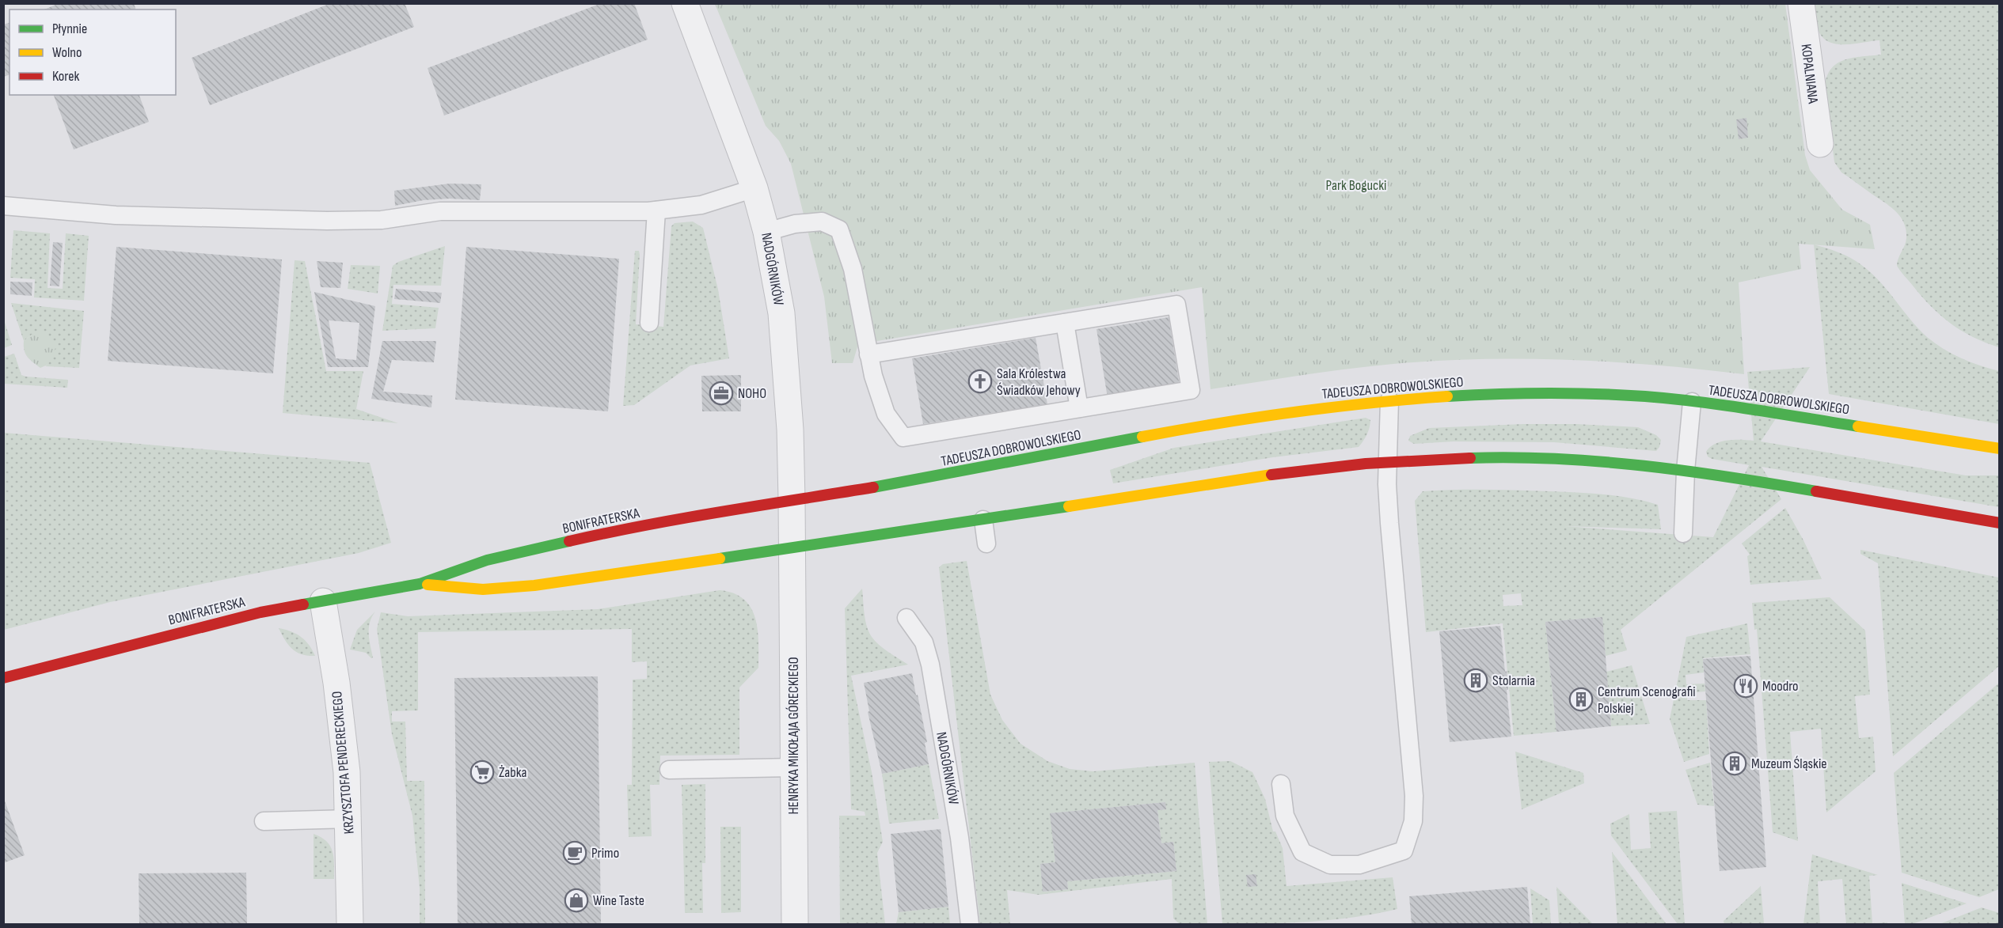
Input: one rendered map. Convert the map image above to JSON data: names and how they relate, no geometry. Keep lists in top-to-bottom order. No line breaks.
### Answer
{"streets":{"street":["KOPALNIANA","NADGÓRNIKÓW","TADEUSZA DOBROWOLSKIEGO","BONIFRATERSKA","HENRYKA MIKOŁAJA GÓRECKIEGO","KRZYSZTOFA PENDERECKIEGO"]},"crossings":[["NADGÓRNIKÓW","TADEUSZA DOBROWOLSKIEGO"],["NADGÓRNIKÓW","BONIFRATERSKA"],["NADGÓRNIKÓW","HENRYKA MIKOŁAJA GÓRECKIEGO"],["TADEUSZA DOBROWOLSKIEGO","BONIFRATERSKA"],["BONIFRATERSKA","HENRYKA MIKOŁAJA GÓRECKIEGO"],["BONIFRATERSKA","KRZYSZTOFA PENDERECKIEGO"]],"parks":["Park Bogucki"],"places":{"church":["Sala Królestwa Świadków Jehowy"],"office":["NOHO"],"building":["Stolarnia","Centrum Scenografii Polskiej","Muzeum Śląskie"],"restaurant":["Moodro"],"supermarket":["Żabka"],"cafe":["Primo"],"shop":["Wine Taste"]},"legend":["Płynnie","Wolno","Korek"]}
